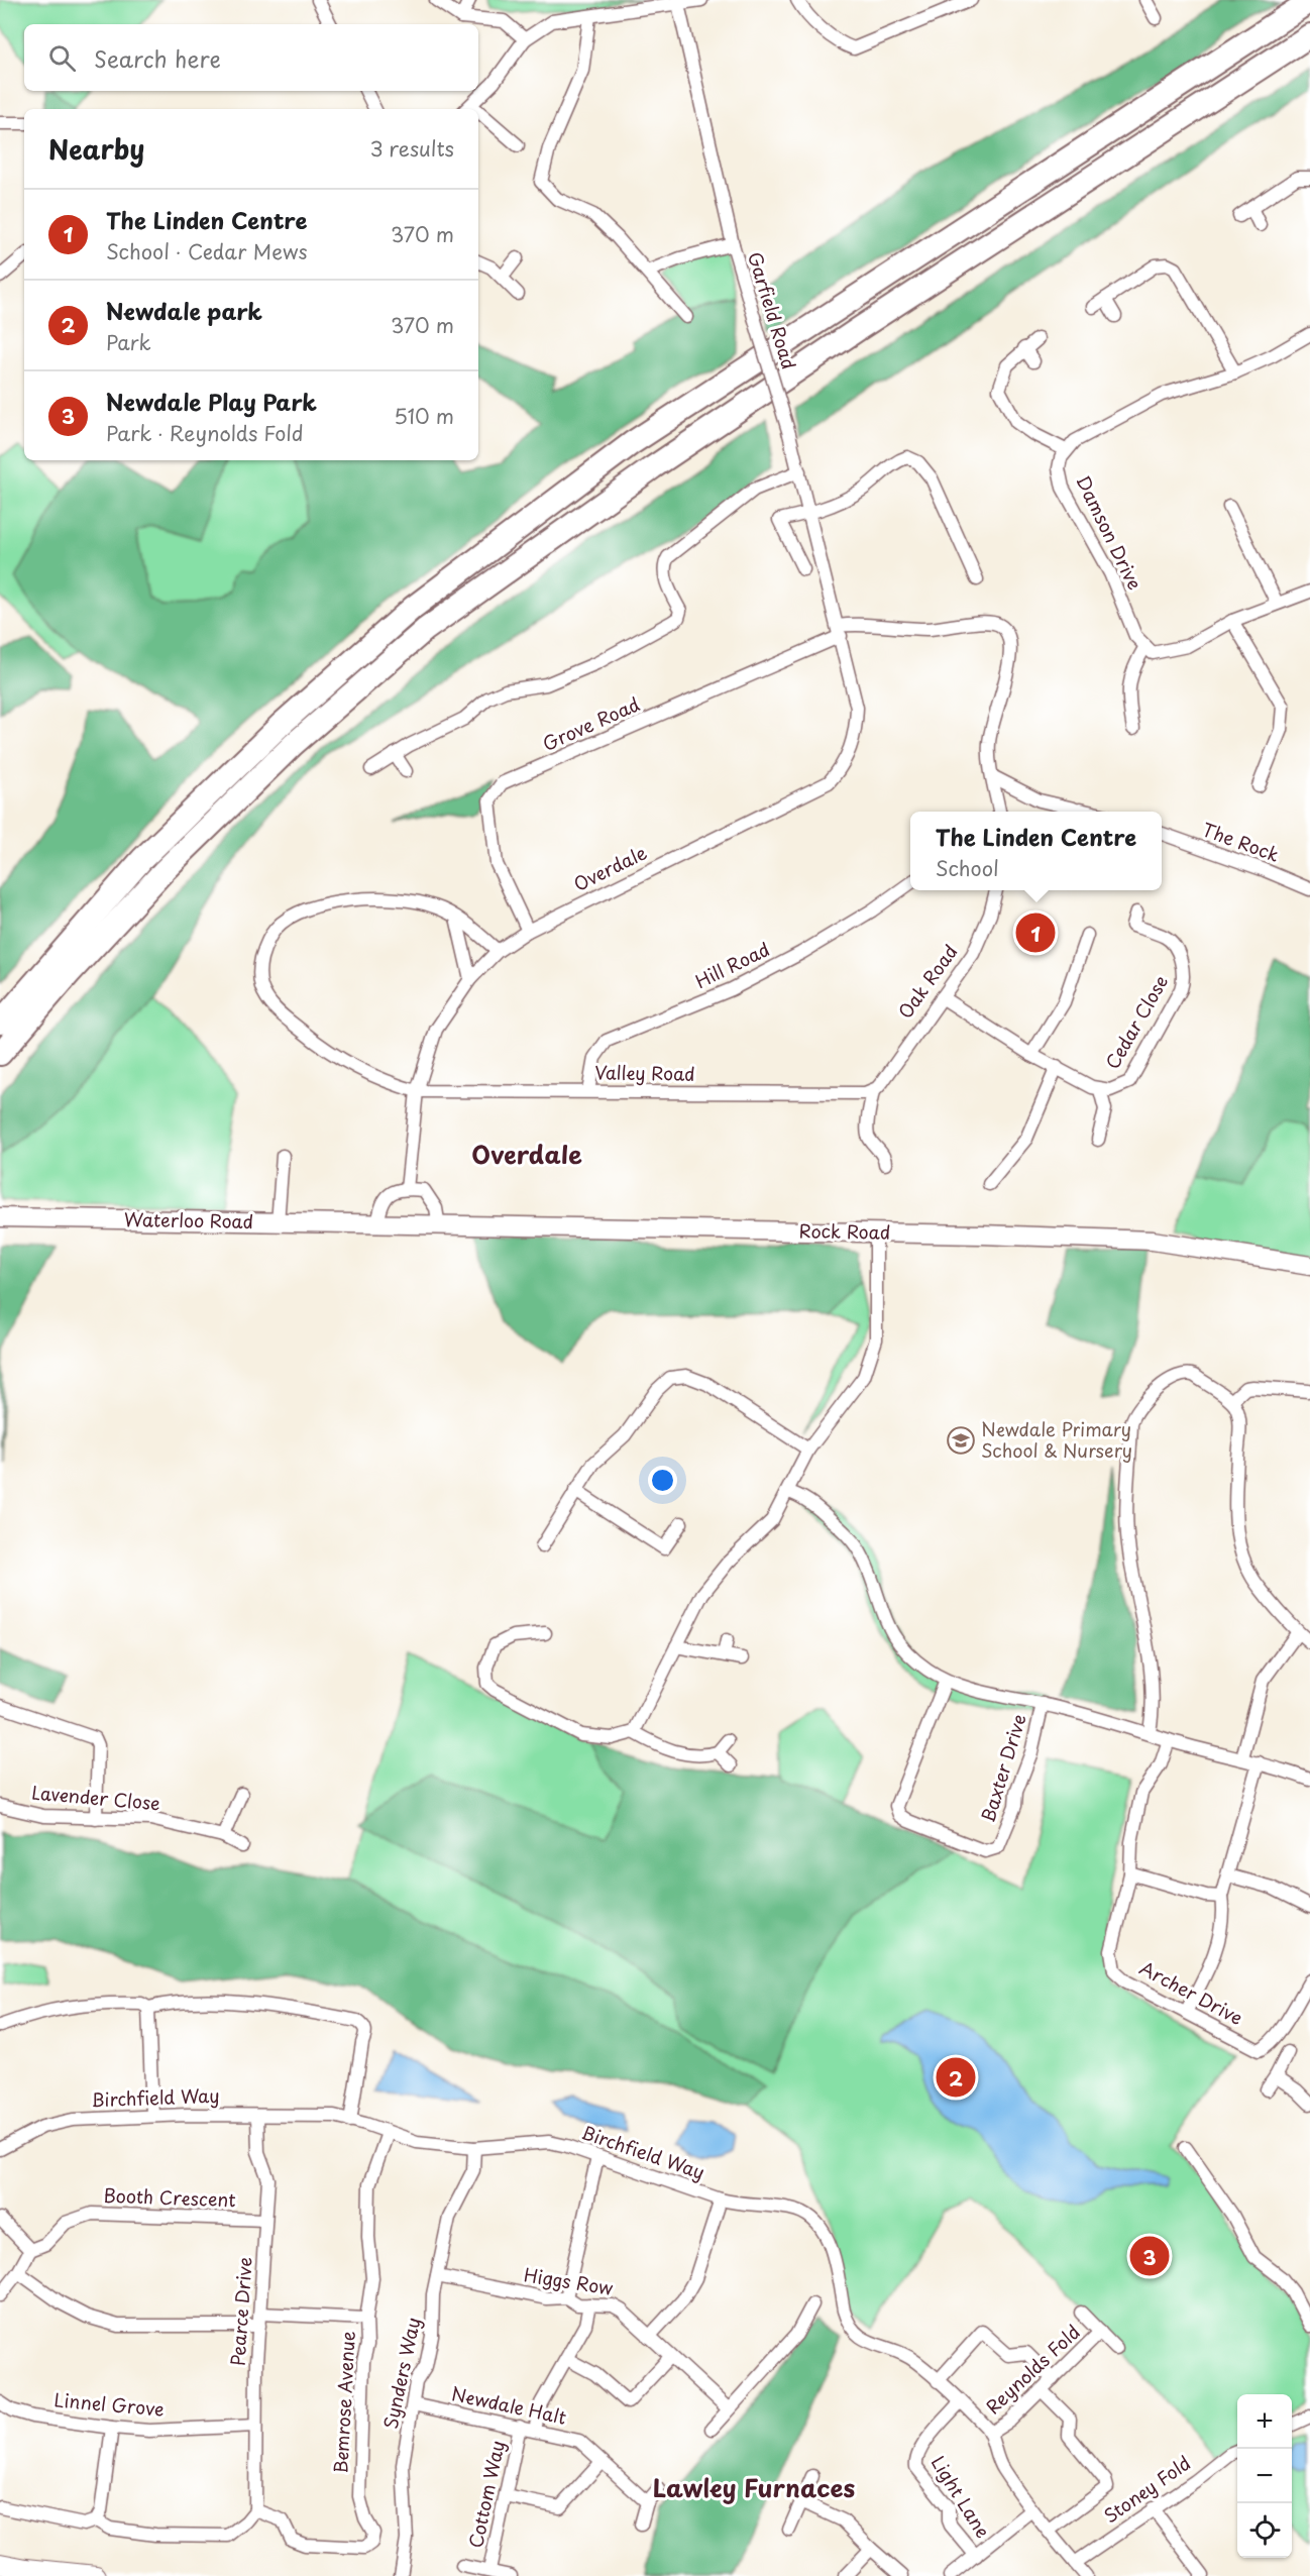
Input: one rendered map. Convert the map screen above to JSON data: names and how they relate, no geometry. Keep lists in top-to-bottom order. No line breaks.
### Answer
{"streets":{"street":["Garfield Road","Damson Drive","Grove Road","The Rock","Overdale","Hill Road","Oak Road","Cedar Close","Valley Road","Waterloo Road","Rock Road","Baxter Drive","Lavender Close","Archer Drive","Birchfield Way","Booth Crescent","Higgs Row","Pearce Drive","Reynolds Fold","Synders Way","Bemrose Avenue","Linnel Grove","Newdale Halt","Stoney Fold","Cottom Way","Light Lane"]},"crossings":[["Garfield Road","Grove Road"],["Garfield Road","Overdale"],["Grove Road","Overdale"],["Overdale","Valley Road"],["Hill Road","Valley Road"],["Oak Road","Cedar Close"],["Oak Road","Valley Road"],["Waterloo Road","Rock Road"],["Birchfield Way","Pearce Drive"],["Birchfield Way","Reynolds Fold"],["Birchfield Way","Synders Way"],["Birchfield Way","Bemrose Avenue"],["Birchfield Way","Stoney Fold"],["Birchfield Way","Light Lane"],["Booth Crescent","Pearce Drive"],["Higgs Row","Synders Way"],["Pearce Drive","Bemrose Avenue"],["Pearce Drive","Linnel Grove"],["Synders Way","Newdale Halt"],["Newdale Halt","Cottom Way"]],"districts":["Overdale","Lawley Furnaces"],"places":{"school or university":["Newdale Primary School & Nursery"]},"page":{"search":"Search here","heading":["Nearby","3 results"],"list":[{"mark":"1","name":"The Linden Centre","note":"School · Cedar Mews","value":"370 m"},{"mark":"2","name":"Newdale park","note":"Park","value":"370 m"},{"mark":"3","name":"Newdale Play Park","note":"Park · Reynolds Fold","value":"510 m"}],"popup":["The Linden Centre","School"],"pins":["1","2","3"],"map_buttons":["+","−"]}}
